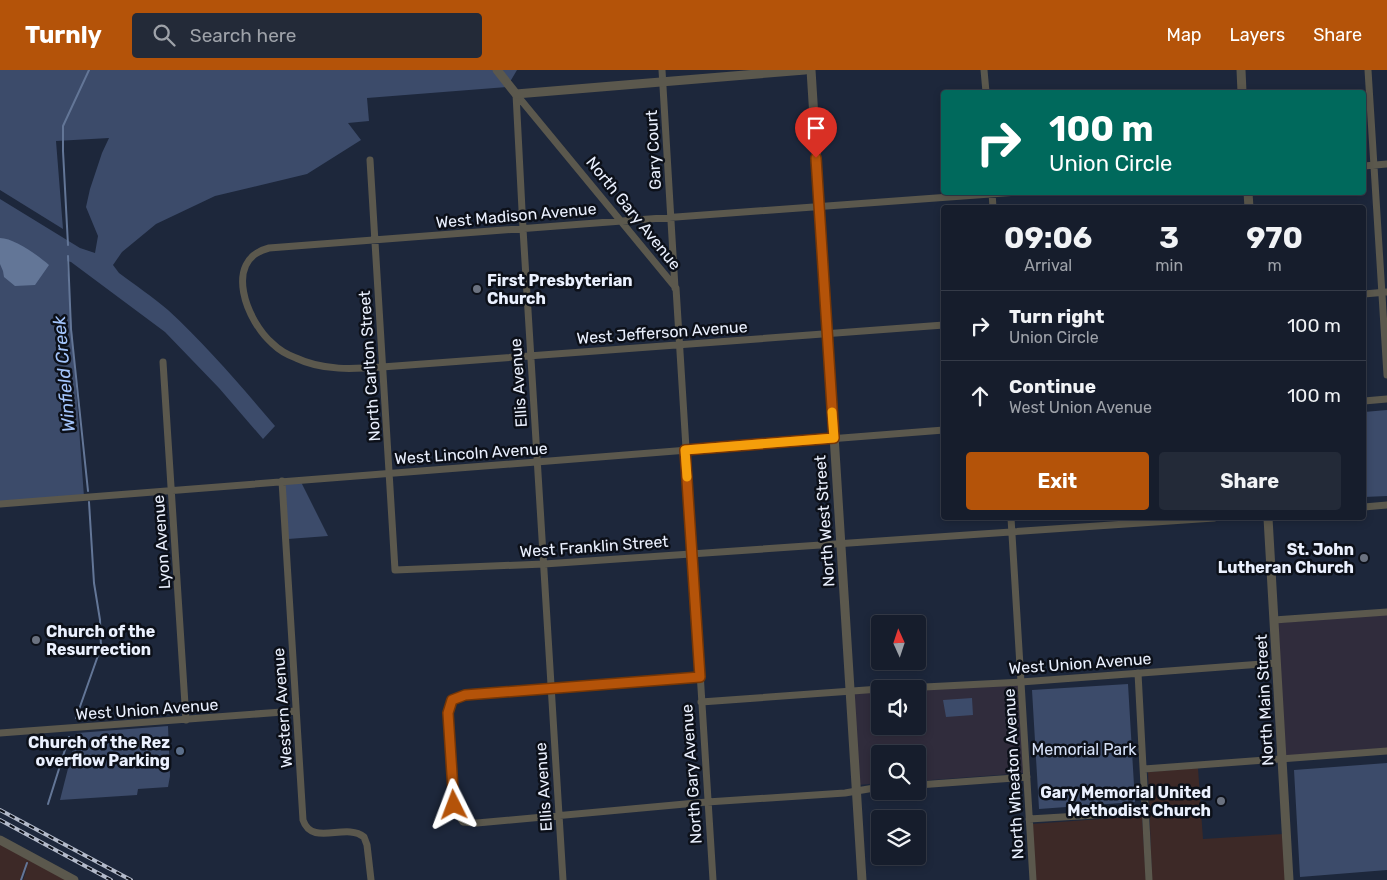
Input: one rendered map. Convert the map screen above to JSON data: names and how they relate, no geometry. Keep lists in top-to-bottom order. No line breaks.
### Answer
{"streets":{"street":["Gary Court","North Gary Avenue","West Madison Avenue","West Jefferson Avenue","North Carlton Street","Ellis Avenue","West Lincoln Avenue","North West Street","Lyon Avenue","West Franklin Street","West Union Avenue","North Main Street","Western Avenue","North Wheaton Avenue"]},"crossings":[["Gary Court","North Gary Avenue"],["Gary Court","West Madison Avenue"],["North Gary Avenue","West Madison Avenue"],["North Gary Avenue","West Jefferson Avenue"],["North Gary Avenue","Ellis Avenue"],["North Gary Avenue","West Lincoln Avenue"],["North Gary Avenue","West Franklin Street"],["West Madison Avenue","West Jefferson Avenue"],["West Madison Avenue","North Carlton Street"],["West Madison Avenue","Ellis Avenue"],["West Madison Avenue","North West Street"],["West Jefferson Avenue","North Carlton Street"],["West Jefferson Avenue","Ellis Avenue"],["West Jefferson Avenue","North West Street"],["North Carlton Street","West Lincoln Avenue"],["North Carlton Street","West Franklin Street"],["Ellis Avenue","West Lincoln Avenue"],["Ellis Avenue","West Franklin Street"],["West Lincoln Avenue","North West Street"],["West Lincoln Avenue","Lyon Avenue"],["West Lincoln Avenue","Western Avenue"],["North West Street","West Franklin Street"],["Lyon Avenue","West Union Avenue"],["West Franklin Street","North Wheaton Avenue"],["West Union Avenue","North Main Street"],["West Union Avenue","Western Avenue"],["West Union Avenue","North Wheaton Avenue"]],"water":["Winfield Creek"],"parks":["Memorial Park"],"places":["First Presbyterian Church","St. John Lutheran Church","Church of the Resurrection","Church of the Rez overflow Parking","Gary Memorial United Methodist Church"],"north":"top","page":{"header":"Turnly","search":"Search here","nav":["Map","Layers","Share"],"turn":["100 m","Union Circle"],"eta":["09:06","Arrival","3","min","970","m"],"list":[{"name":"Turn right","note":"Union Circle","value":"100 m"},{"name":"Continue","note":"West Union Avenue","value":"100 m"}],"buttons":["Exit","Share"]}}
